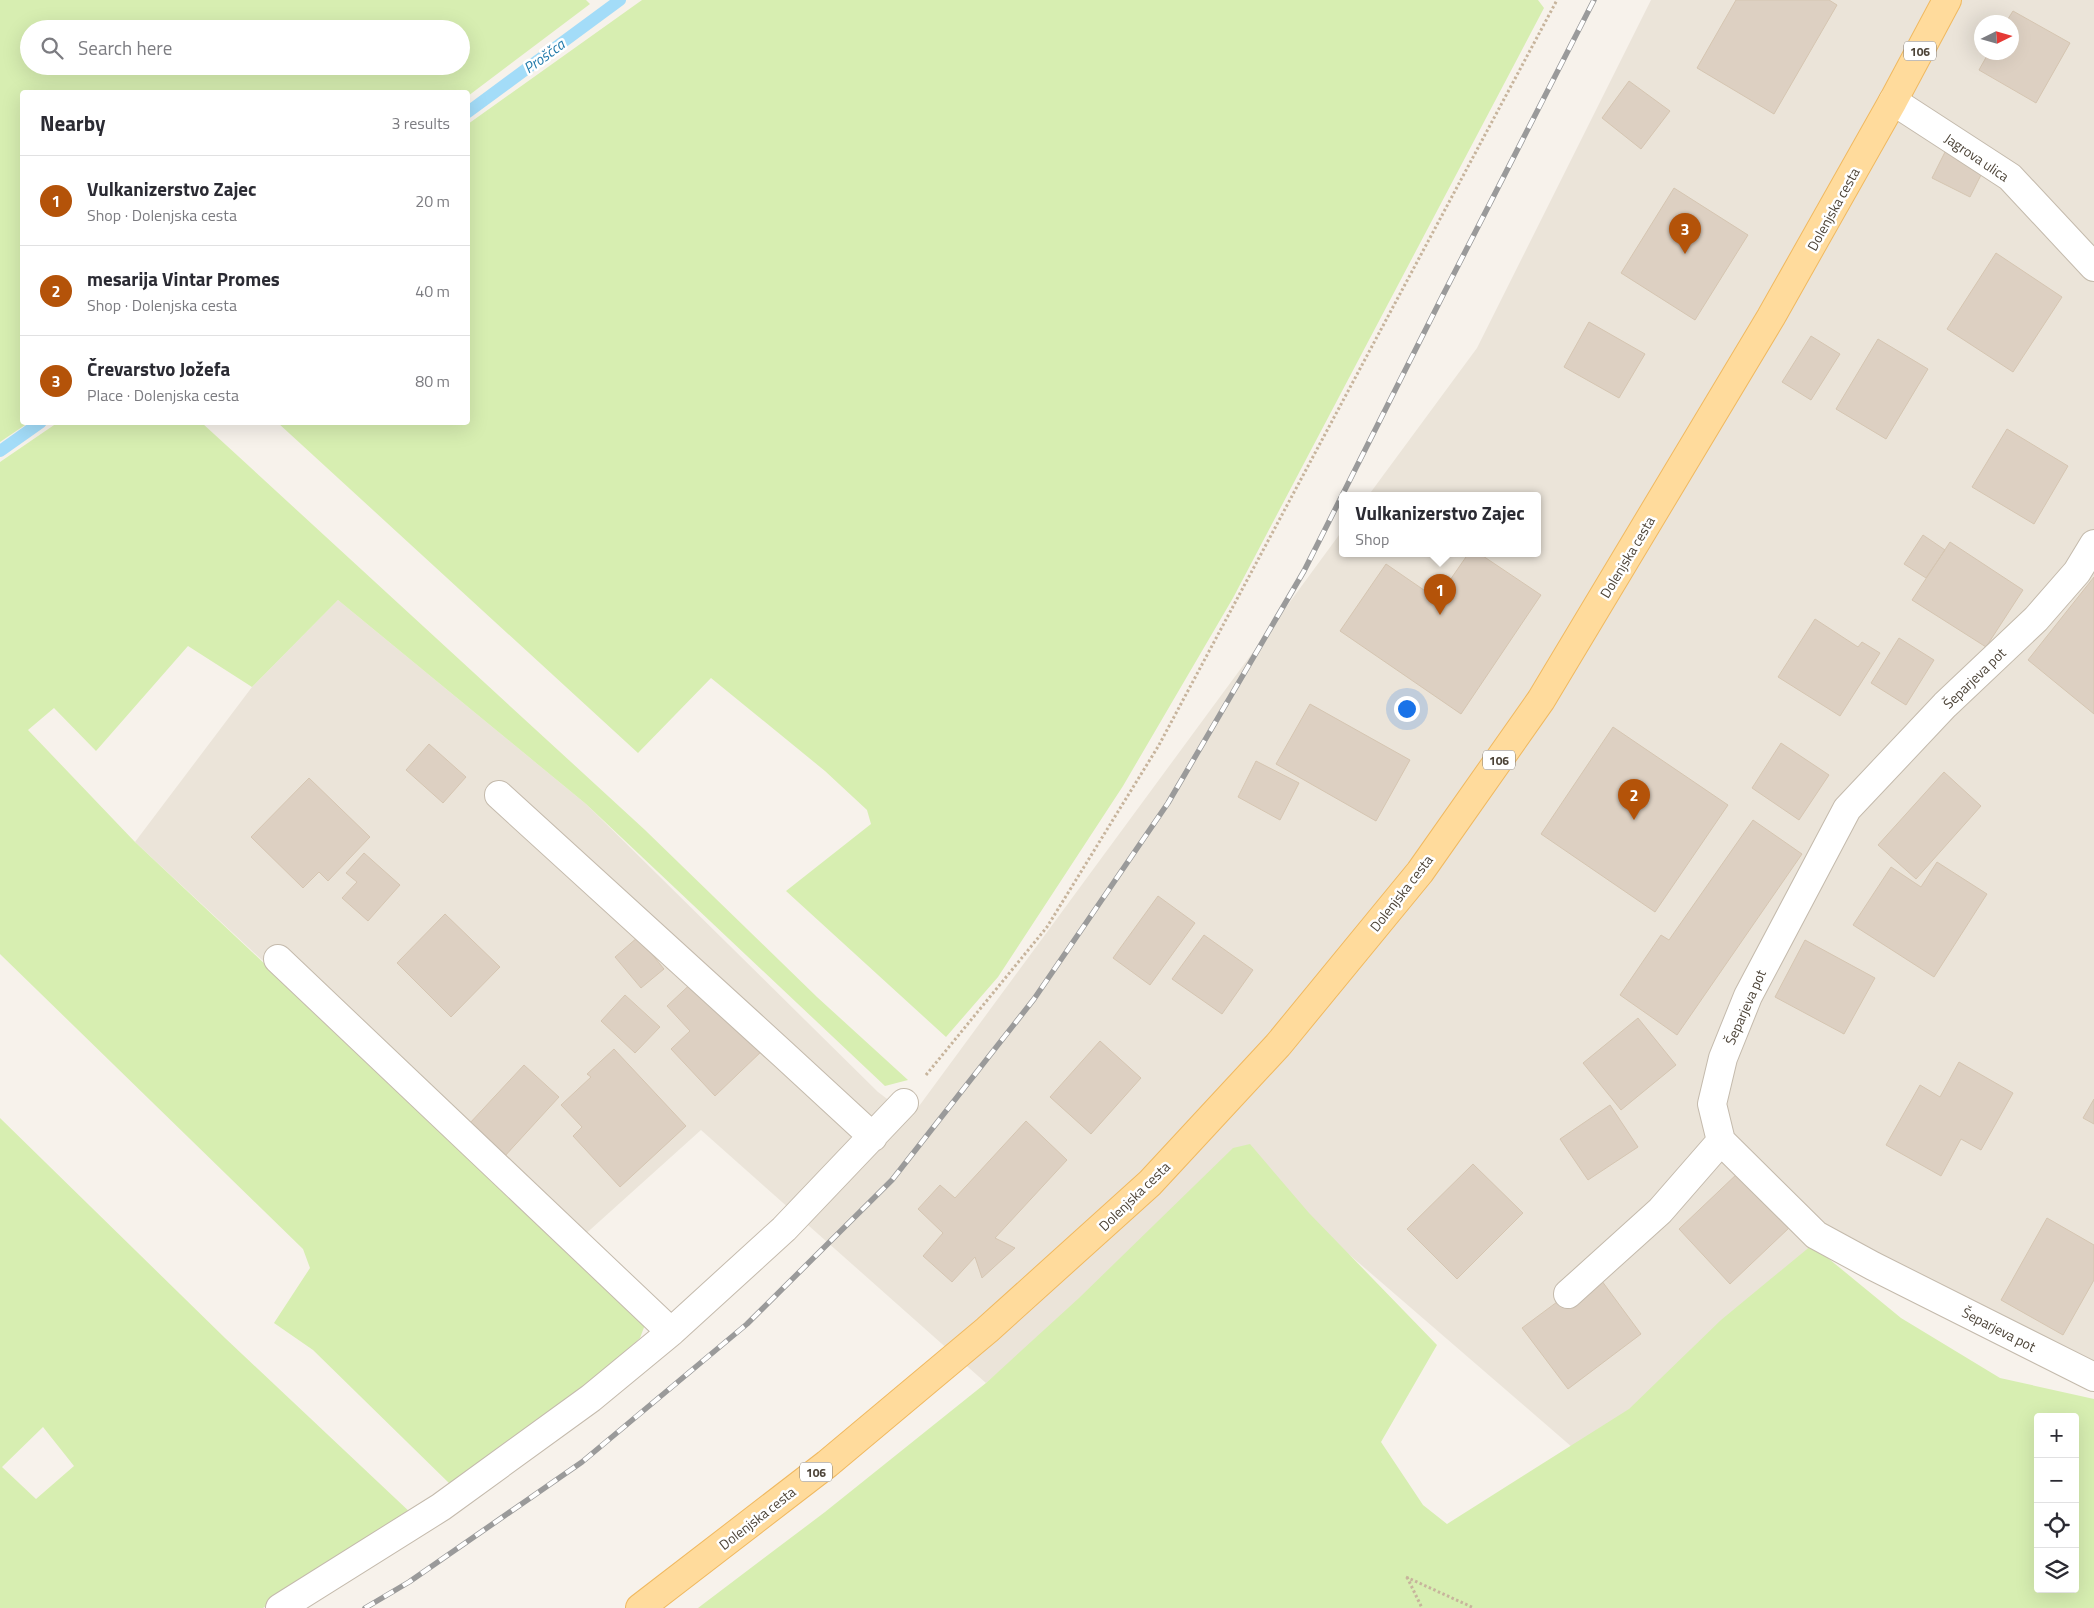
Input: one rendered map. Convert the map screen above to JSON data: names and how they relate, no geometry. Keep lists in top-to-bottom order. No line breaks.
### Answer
{"streets":{"main road":["106","Dolenjska cesta"],"street":["Jagrova ulica","Šeparjeva pot"]},"crossings":[["Jagrova ulica","Dolenjska cesta"]],"water":["Proščca"],"north":"right","page":{"search":"Search here","heading":["Nearby","3 results"],"list":[{"mark":"1","name":"Vulkanizerstvo Zajec","note":"Shop · Dolenjska cesta","value":"20 m"},{"mark":"2","name":"mesarija Vintar Promes","note":"Shop · Dolenjska cesta","value":"40 m"},{"mark":"3","name":"Črevarstvo Jožefa","note":"Place · Dolenjska cesta","value":"80 m"}],"pins":["3","1","2"],"popup":["Vulkanizerstvo Zajec","Shop"],"map_buttons":["+","−"]}}
